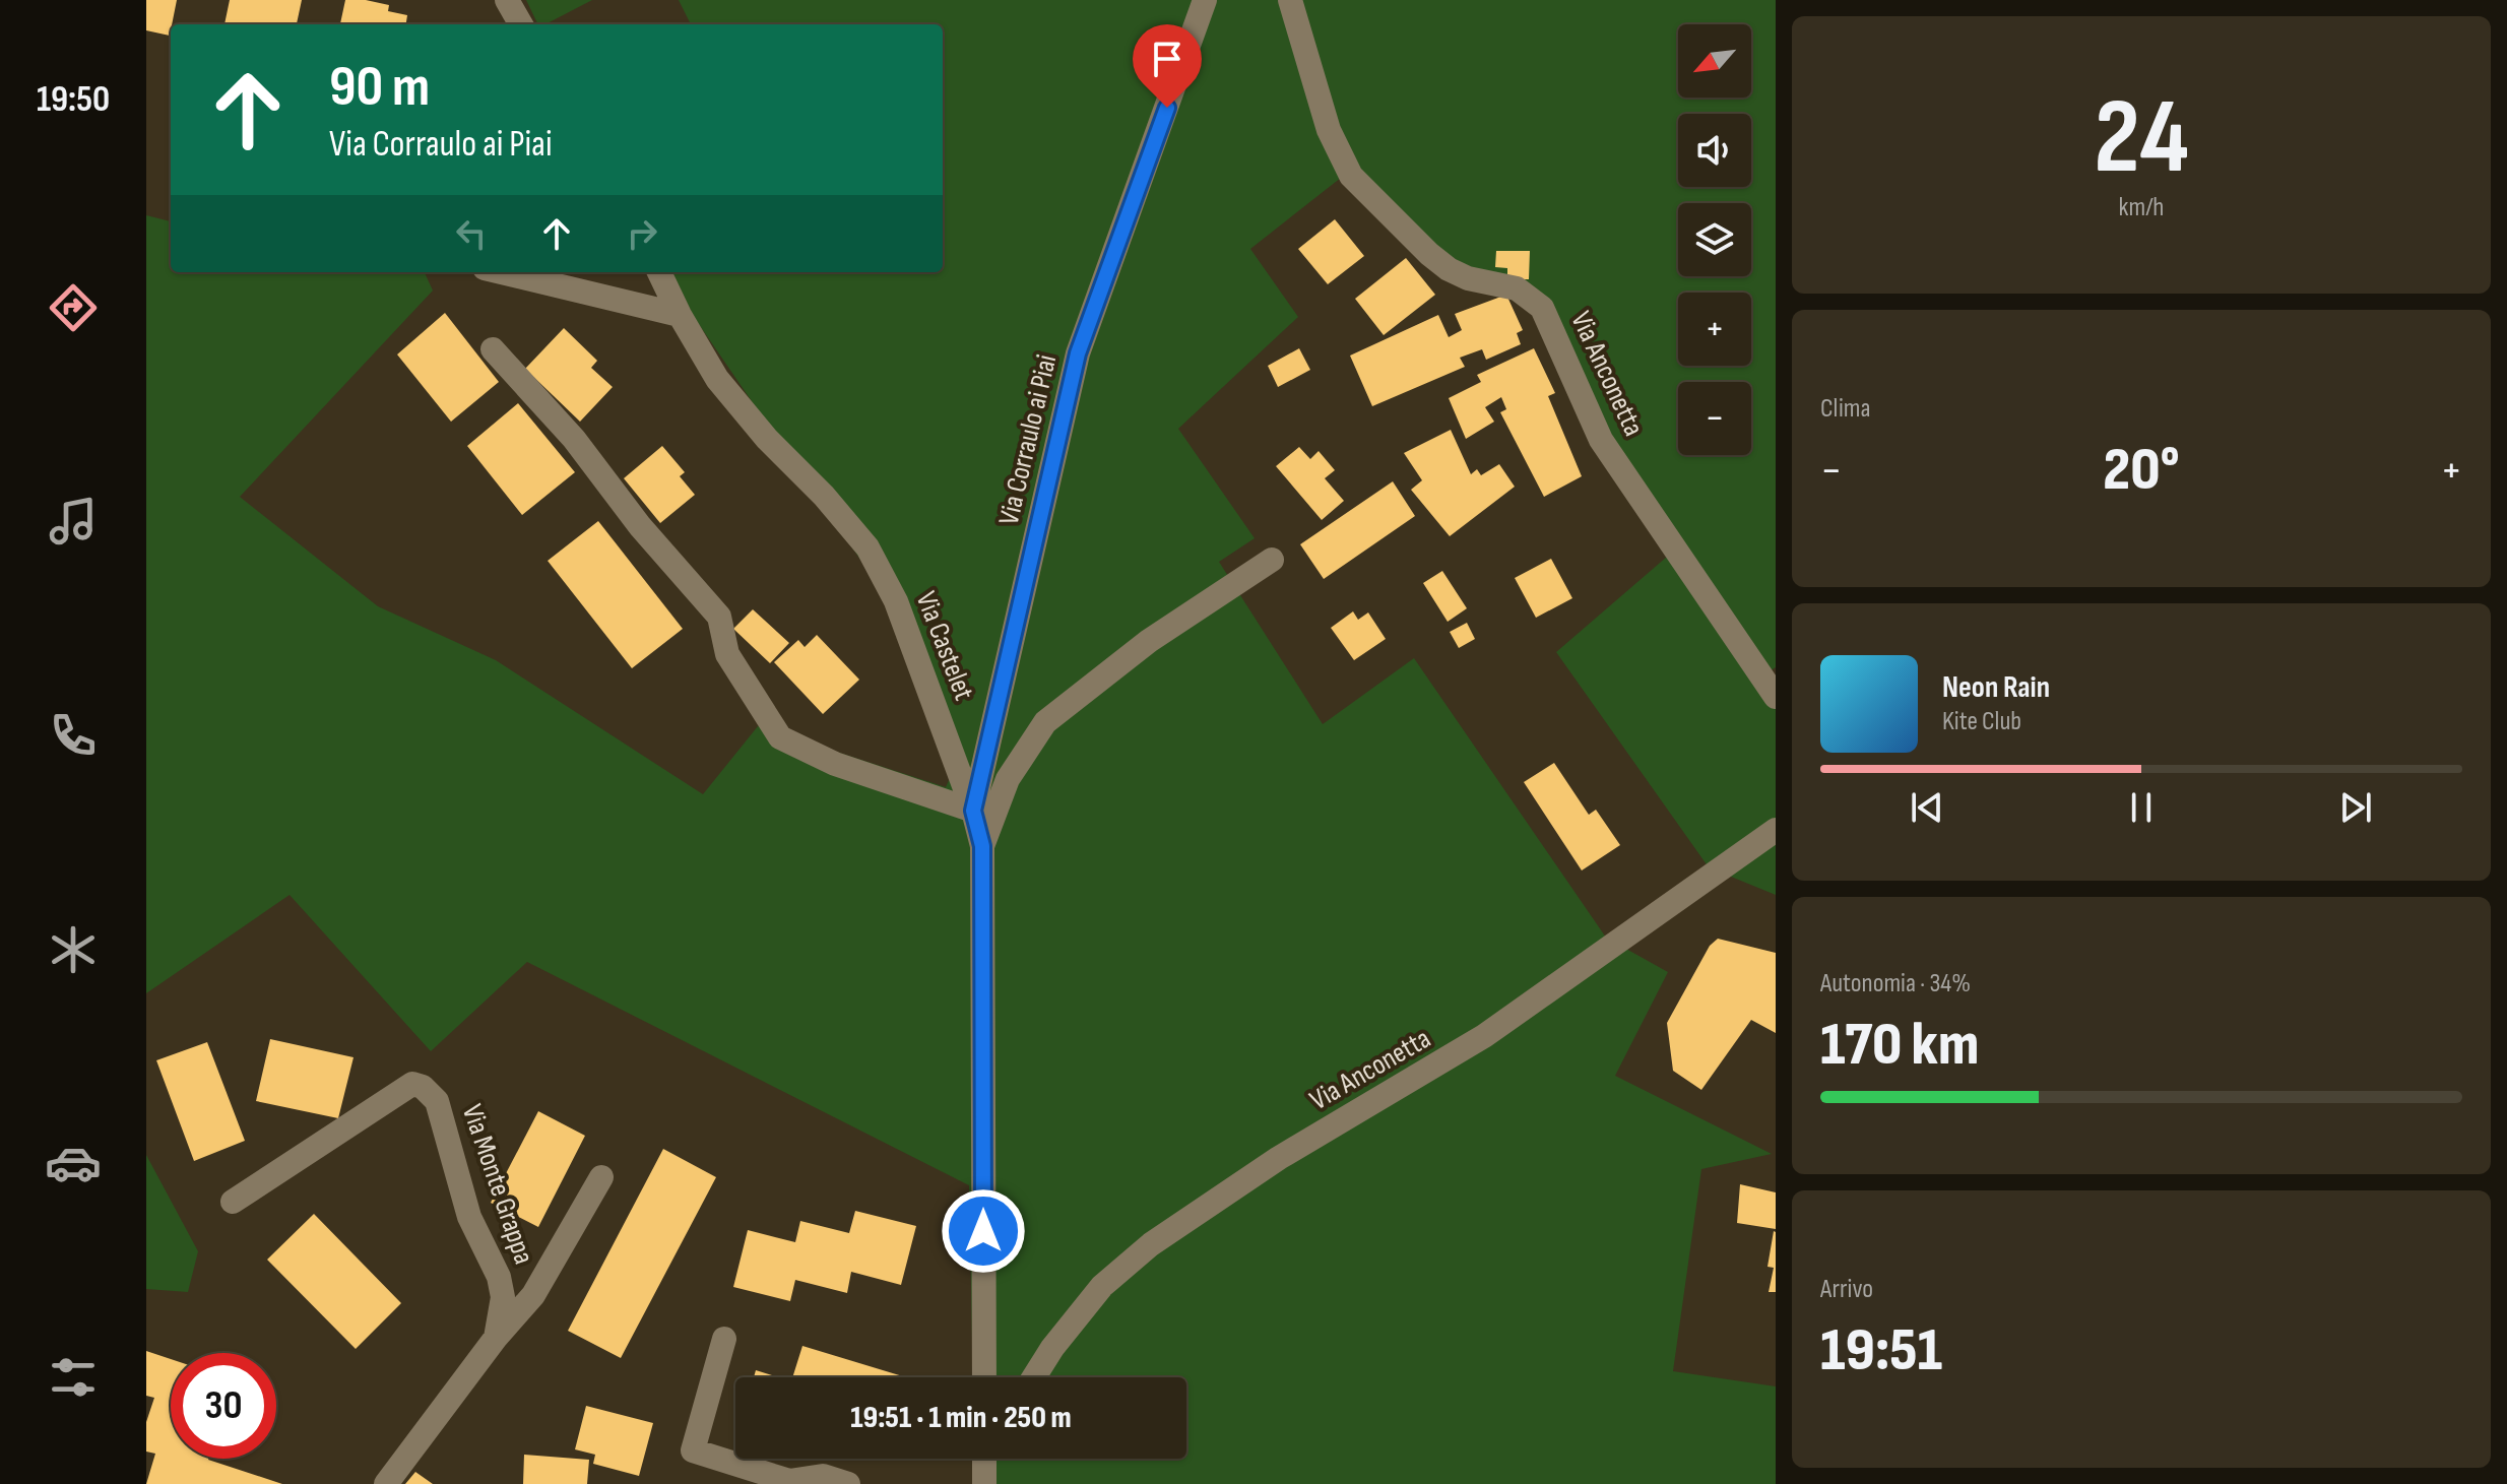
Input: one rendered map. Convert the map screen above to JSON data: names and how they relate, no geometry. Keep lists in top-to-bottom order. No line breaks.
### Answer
{"streets":{"street":["Via Anconetta","Via Corraulo ai Piai","Via Castelet","Via Monte Grappa"]},"crossings":[["Via Corraulo ai Piai","Via Castelet"]],"north":"bottom left","page":{"tabs":"19:50","tile":[["24","km/h"],"Clima",["Autonomia · 34%","170 km"],["Arrivo","19:51"]],"map_buttons":["+","−"],"turn":["90 m","Via Corraulo ai Piai"],"heat":["−","20°","+"],"song":["Neon Rain","Kite Club"],"limit":"30","trip":"19:51 · 1 min · 250 m"}}
